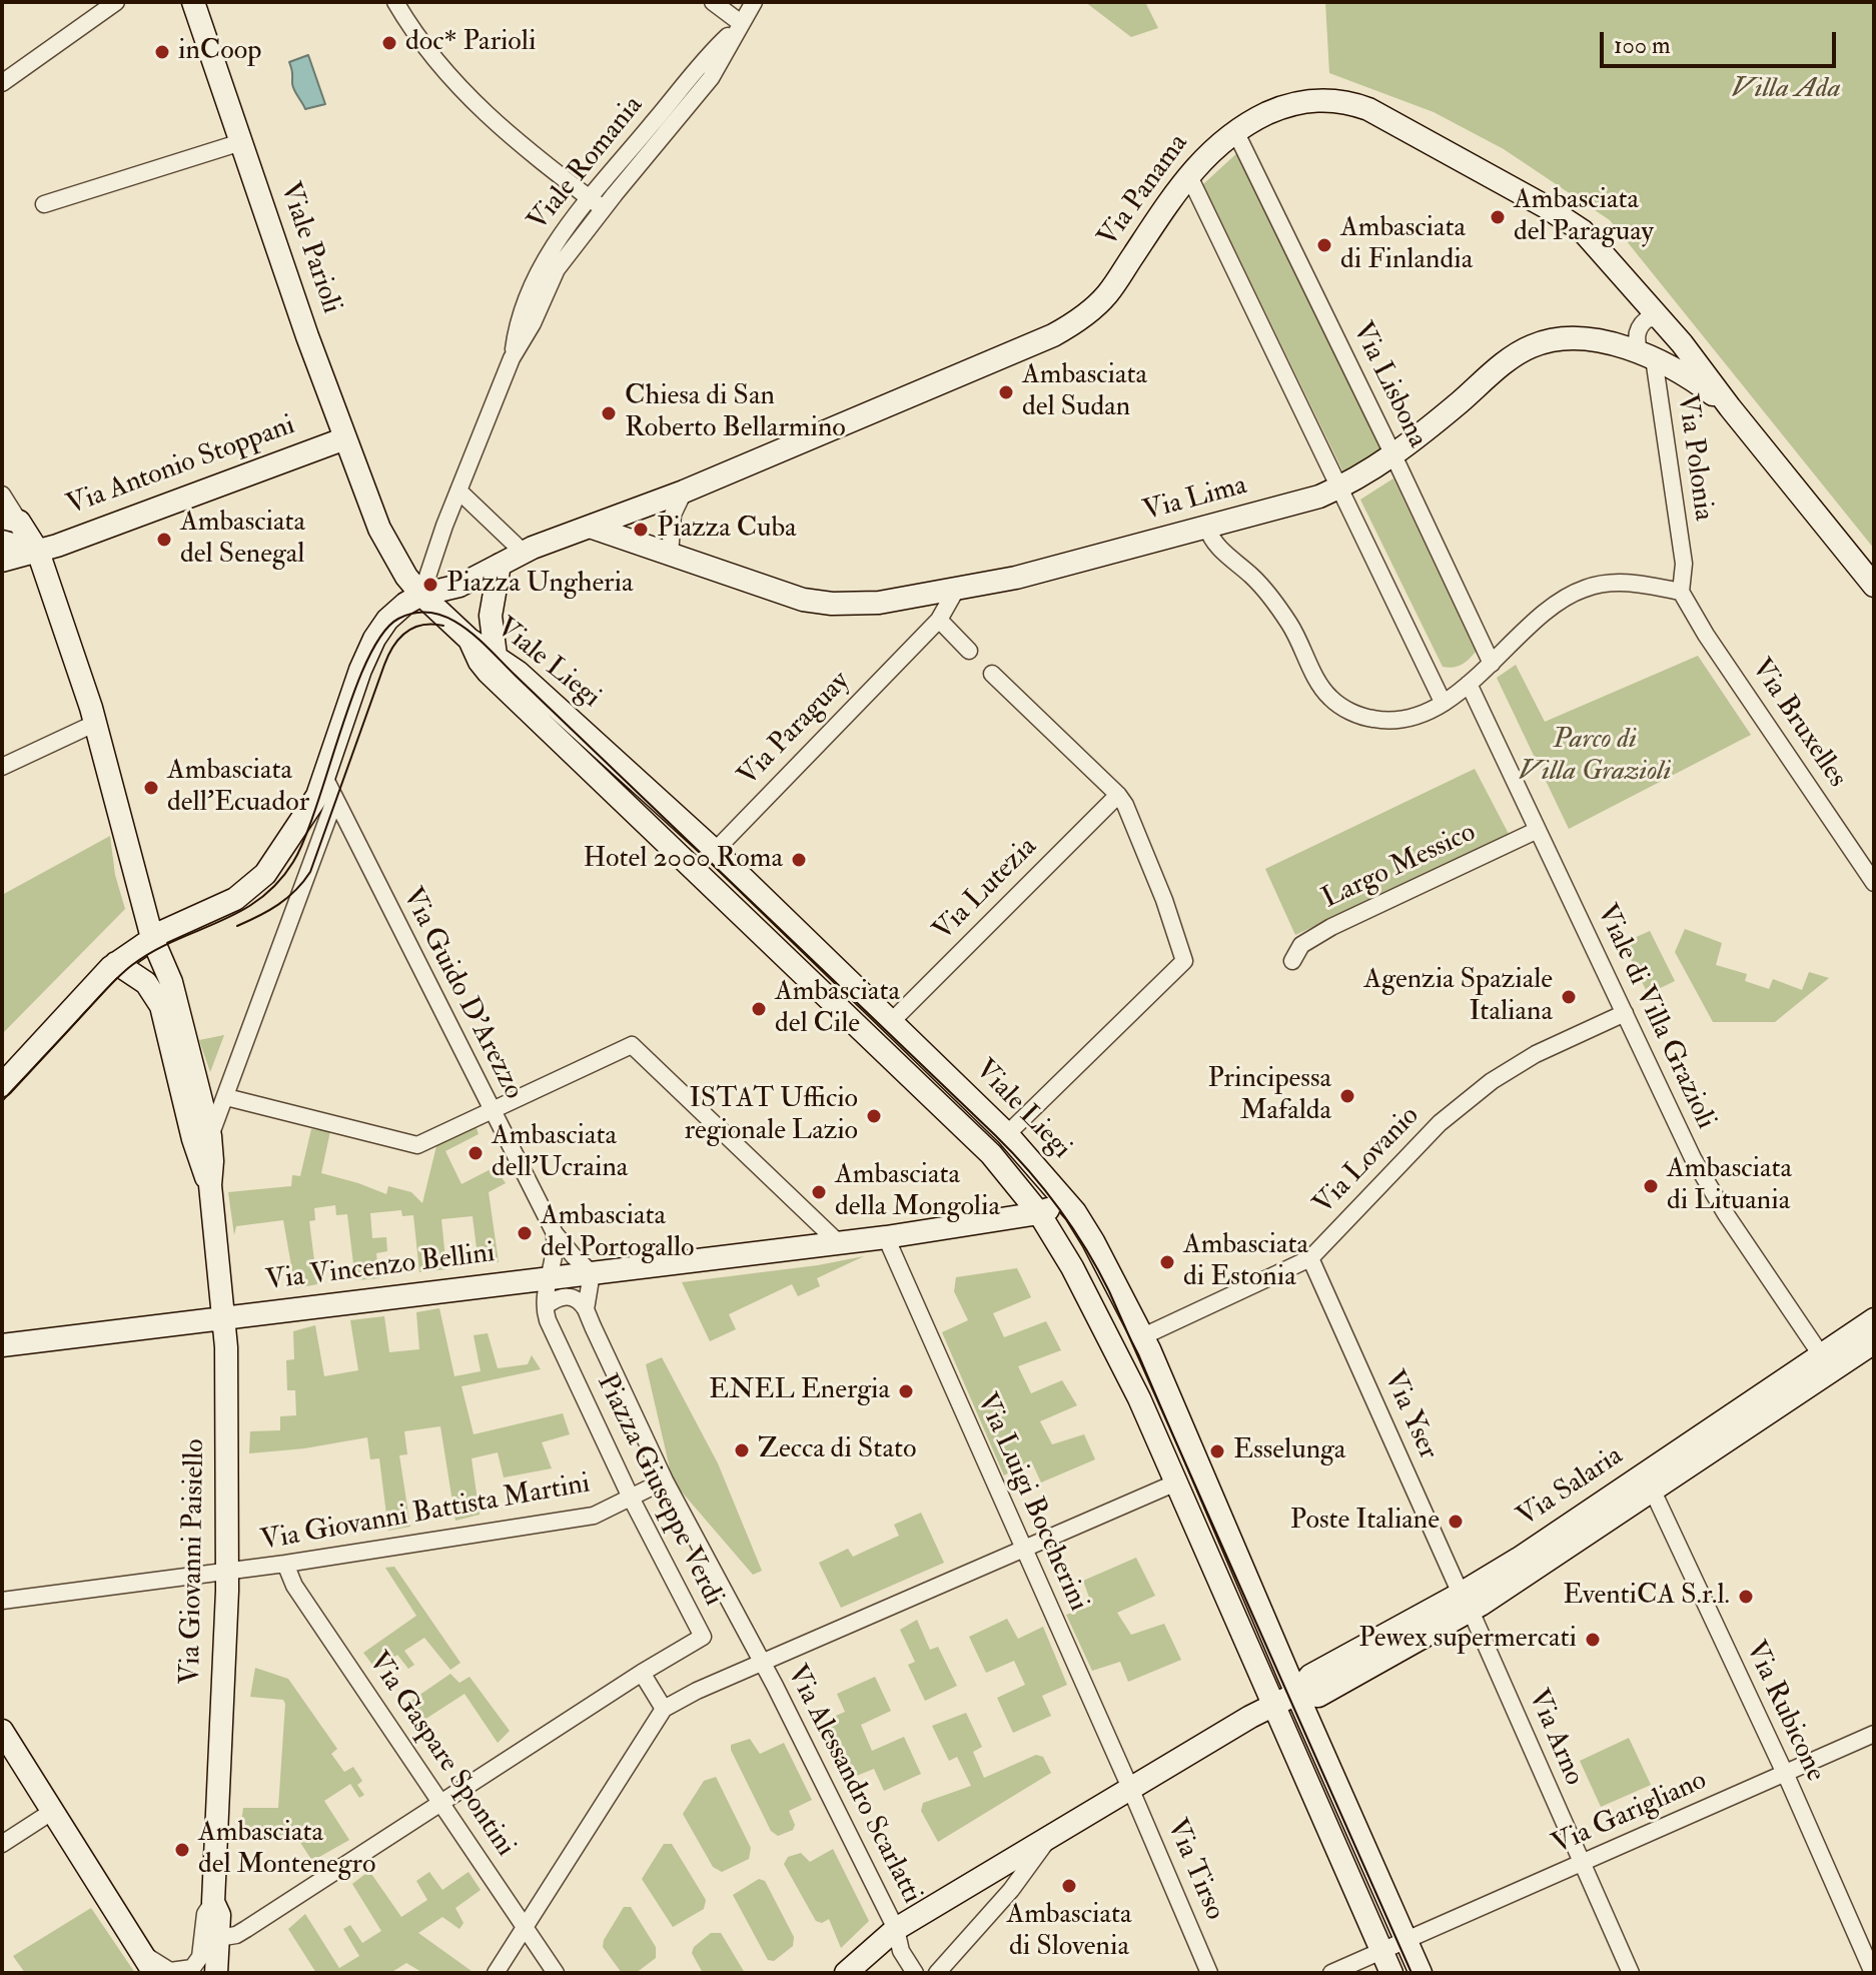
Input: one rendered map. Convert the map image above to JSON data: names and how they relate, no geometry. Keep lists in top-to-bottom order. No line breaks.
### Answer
{"streets":{"street":["Viale Romania","Via Panama","Viale Parioli","Via Lisbona","Via Polonia","Via Antonio Stoppani","Via Lima","Viale Liegi","Via Bruxelles","Via Paraguay","Largo Messico","Via Lutezia","Via Guido D'Arezzo","Viale di Villa Grazioli","Via Lovanio","Via Vincenzo Bellini","Via Yser","Via Salaria","Piazza Giuseppe Verdi","Via Luigi Boccherini","Via Giovanni Battista Martini","Via Giovanni Paisiello","Via Rubicone","Via Arno","Via Gaspare Spontini","Via Alessandro Scarlatti","Via Garigliano","Via Tirso"]},"crossings":[["Via Panama","Via Lisbona"],["Via Panama","Via Polonia"],["Via Panama","Via Lima"],["Viale Parioli","Via Antonio Stoppani"],["Via Lisbona","Via Lima"],["Via Polonia","Via Lima"],["Via Polonia","Via Bruxelles"],["Via Antonio Stoppani","Via Giovanni Paisiello"],["Via Lima","Via Paraguay"],["Viale Liegi","Via Paraguay"],["Viale Liegi","Via Lutezia"],["Viale Liegi","Via Lovanio"],["Viale Liegi","Via Vincenzo Bellini"],["Viale Liegi","Via Salaria"],["Viale Liegi","Via Garigliano"],["Largo Messico","Viale di Villa Grazioli"],["Via Guido D'Arezzo","Via Vincenzo Bellini"],["Viale di Villa Grazioli","Via Lovanio"],["Viale di Villa Grazioli","Via Salaria"],["Via Lovanio","Via Yser"],["Via Vincenzo Bellini","Piazza Giuseppe Verdi"],["Via Vincenzo Bellini","Via Luigi Boccherini"],["Via Vincenzo Bellini","Via Giovanni Paisiello"],["Via Yser","Via Salaria"],["Via Yser","Via Arno"],["Via Salaria","Via Luigi Boccherini"],["Via Salaria","Via Rubicone"],["Via Salaria","Via Arno"],["Via Salaria","Via Alessandro Scarlatti"],["Via Salaria","Via Tirso"],["Piazza Giuseppe Verdi","Via Giovanni Battista Martini"],["Piazza Giuseppe Verdi","Via Alessandro Scarlatti"],["Via Luigi Boccherini","Via Tirso"],["Via Giovanni Battista Martini","Via Giovanni Paisiello"],["Via Giovanni Battista Martini","Via Gaspare Spontini"],["Via Rubicone","Via Garigliano"],["Via Arno","Via Garigliano"]],"parks":["Villa Ada","Parco di Villa Grazioli"],"places":["doc* Parioli","inCoop","Ambasciata del Paraguay","Ambasciata di Finlandia","Ambasciata del Sudan","Chiesa di San Roberto Bellarmino","Piazza Cuba","Ambasciata del Senegal","Piazza Ungheria","Ambasciata dell’Ecuador","Hotel 2000 Roma","Agenzia Spaziale Italiana","Ambasciata del Cile","Principessa Mafalda","ISTAT Ufficio regionale Lazio","Ambasciata dell'Ucraina","Ambasciata di Lituania","Ambasciata della Mongolia","Ambasciata del Portogallo","Ambasciata di Estonia","ENEL Energia","Zecca di Stato","Esselunga","Poste Italiane","EventiCA S.r.l.","Pewex supermercati","Ambasciata del Montenegro","Ambasciata di Slovenia"],"scale_bar":"100 m"}
